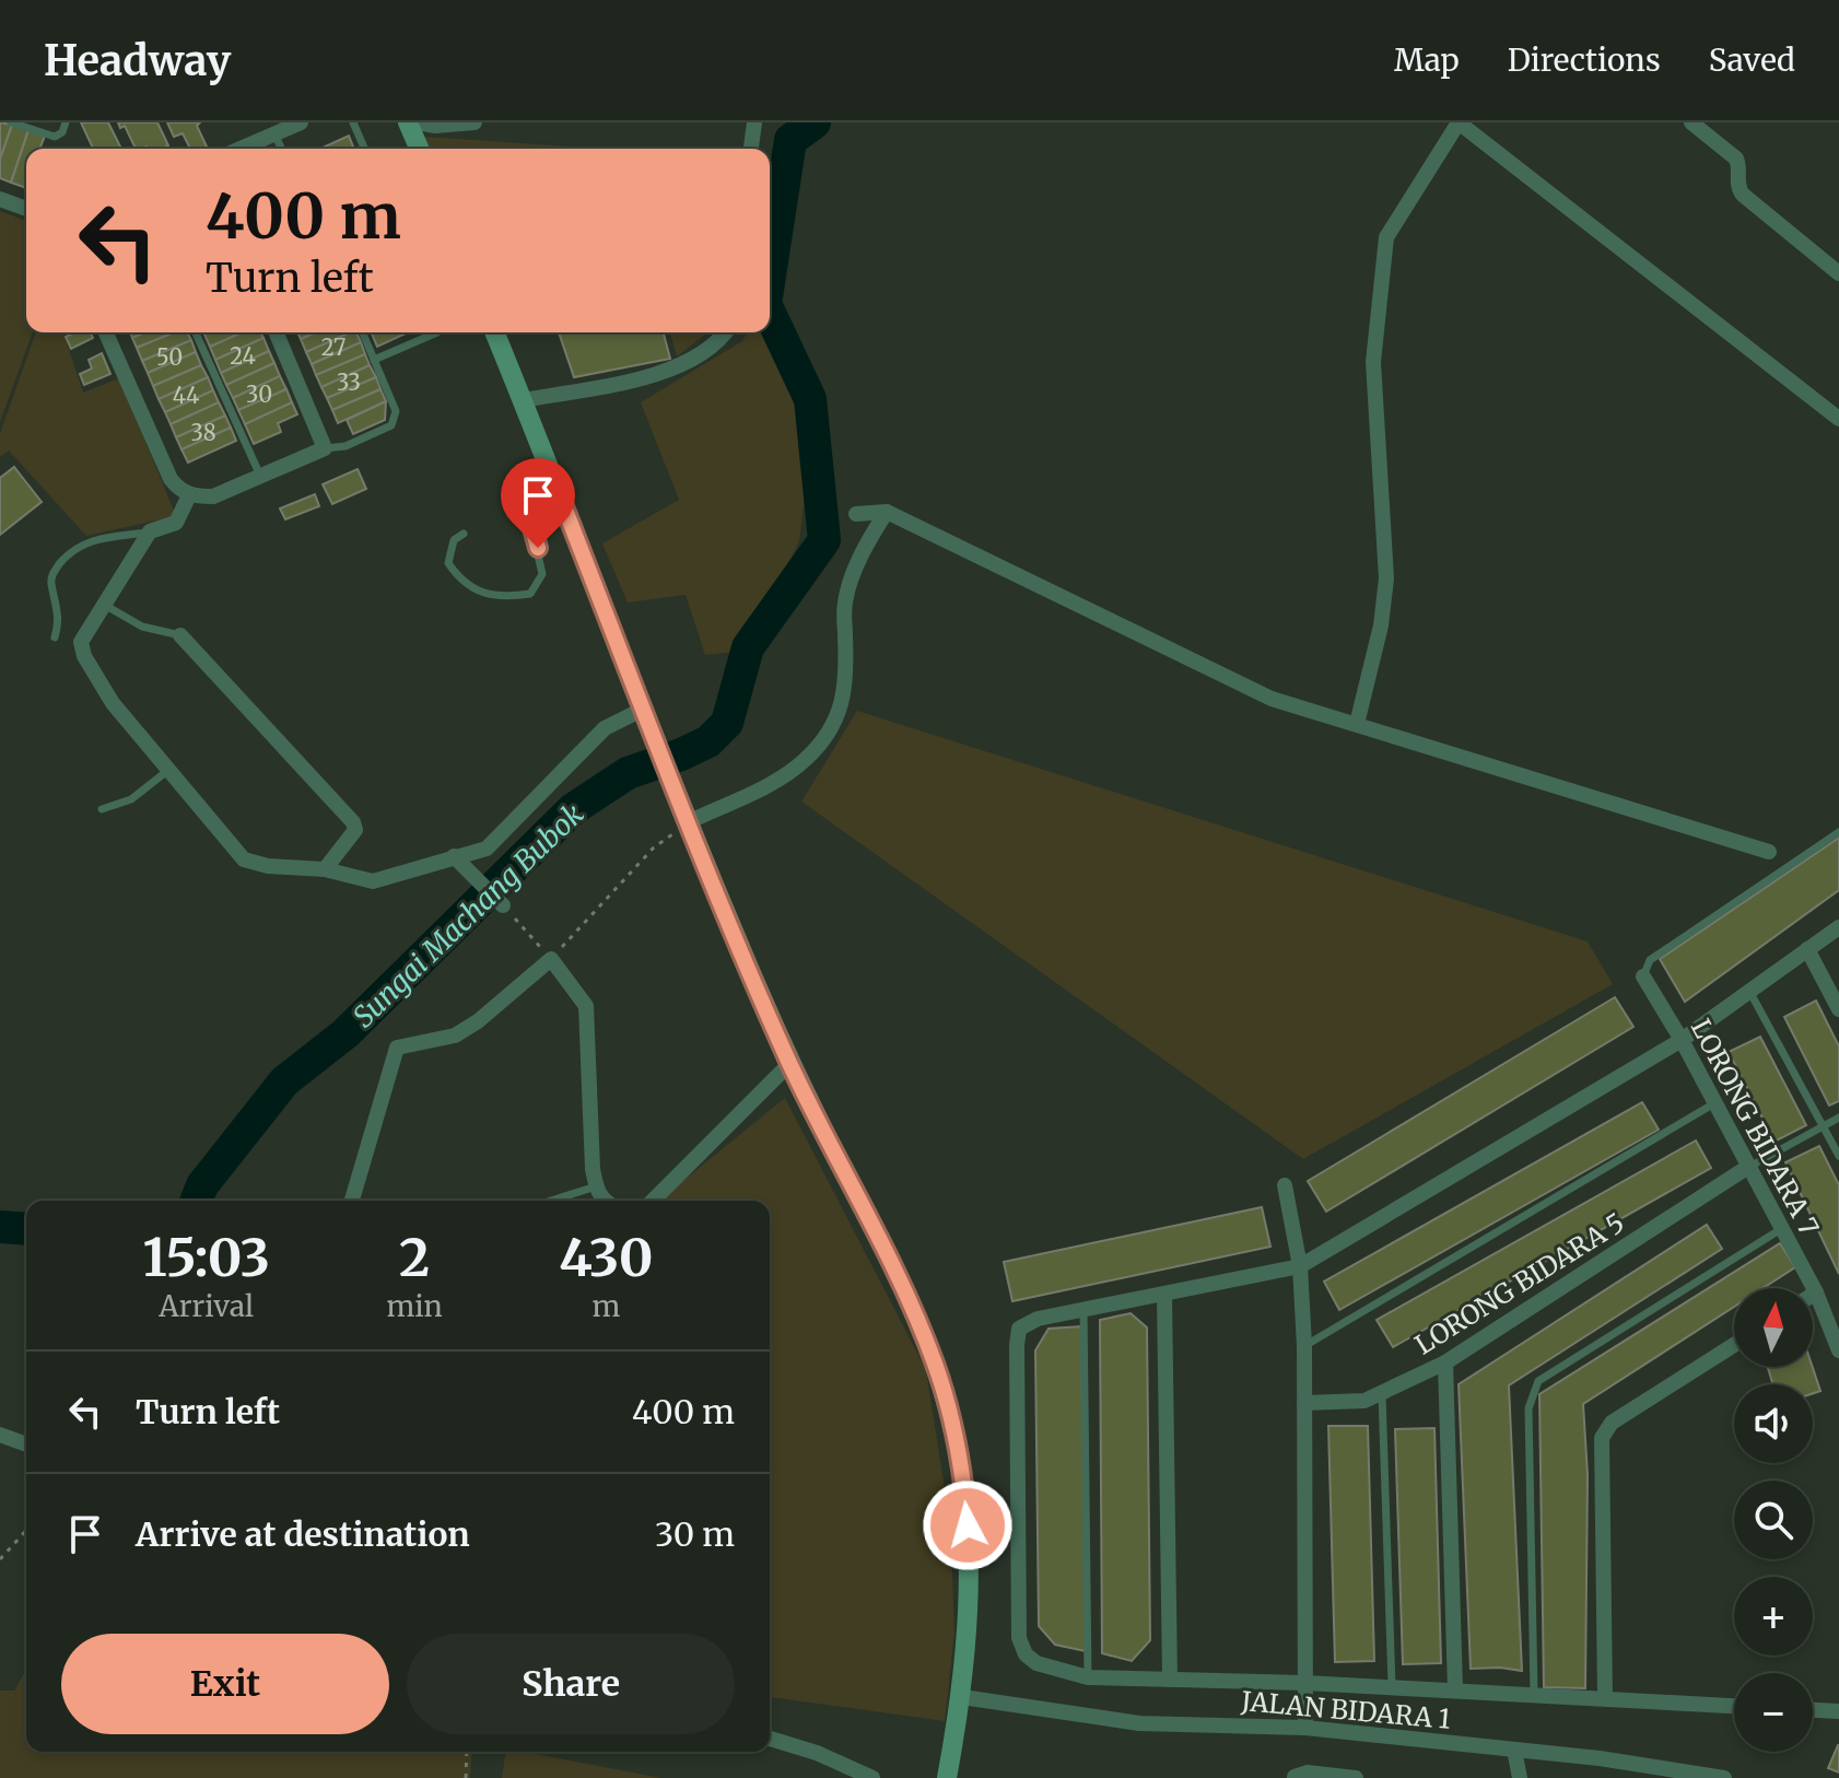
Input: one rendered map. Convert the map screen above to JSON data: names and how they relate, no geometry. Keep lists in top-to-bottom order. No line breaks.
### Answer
{"streets":{"street":["LORONG BIDARA 7","LORONG BIDARA 5","JALAN BIDARA 1"]},"crossings":[["LORONG BIDARA 7","LORONG BIDARA 5"]],"water":["Sungai Machang Bubok"],"house_numbers":["27","24","50","33","30","44","38"],"north":"top","page":{"header":"Headway","nav":["Map","Directions","Saved"],"turn":["400 m","Turn left"],"eta":["15:03","Arrival","2","min","430","m"],"map_buttons":["+","−"],"list":[{"name":"Turn left","value":"400 m"},{"name":"Arrive at destination","value":"30 m"}],"buttons":["Exit","Share"]}}
